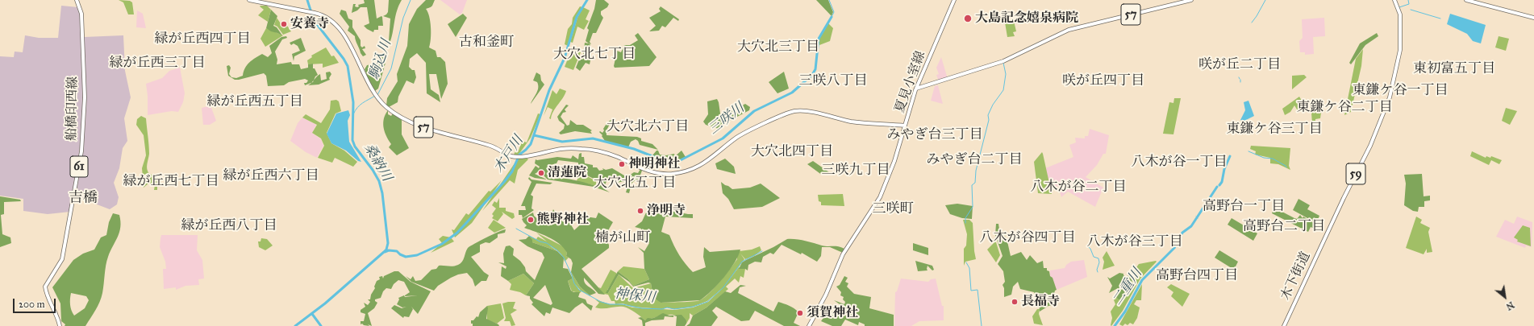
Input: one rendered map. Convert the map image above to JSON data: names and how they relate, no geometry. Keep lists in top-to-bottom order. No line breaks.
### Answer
{"streets":{"main road":["57","夏見小室線","船橋印西線","61","59","木下街道"]},"crossings":[["57","夏見小室線"]],"districts":["緑が丘西四丁目","古和釜町","大穴北三丁目","大穴北七丁目","緑が丘西三丁目","咲が丘二丁目","東初富五丁目","三咲八丁目","咲が丘四丁目","東鎌ケ谷一丁目","緑が丘西五丁目","東鎌ケ谷二丁目","大穴北六丁目","東鎌ケ谷三丁目","みやぎ台三丁目","大穴北四丁目","みやぎ台二丁目","八木が谷一丁目","三咲九丁目","緑が丘西六丁目","緑が丘西七丁目","大穴北五丁目","八木が谷二丁目","吉橋","高野台一丁目","三咲町","緑が丘西八丁目","高野台二丁目","楠が山町","八木が谷四丁目","八木が谷三丁目","高野台四丁目"],"water":["駒込川","三咲川","木戸川","桑納川","二重川","神保川"],"places":["大島記念嬉泉病院","安養寺","神明神社","清蓮院","浄明寺","熊野神社","長福寺","須賀神社"],"scale_bar":"200 m","north":"bottom right"}
